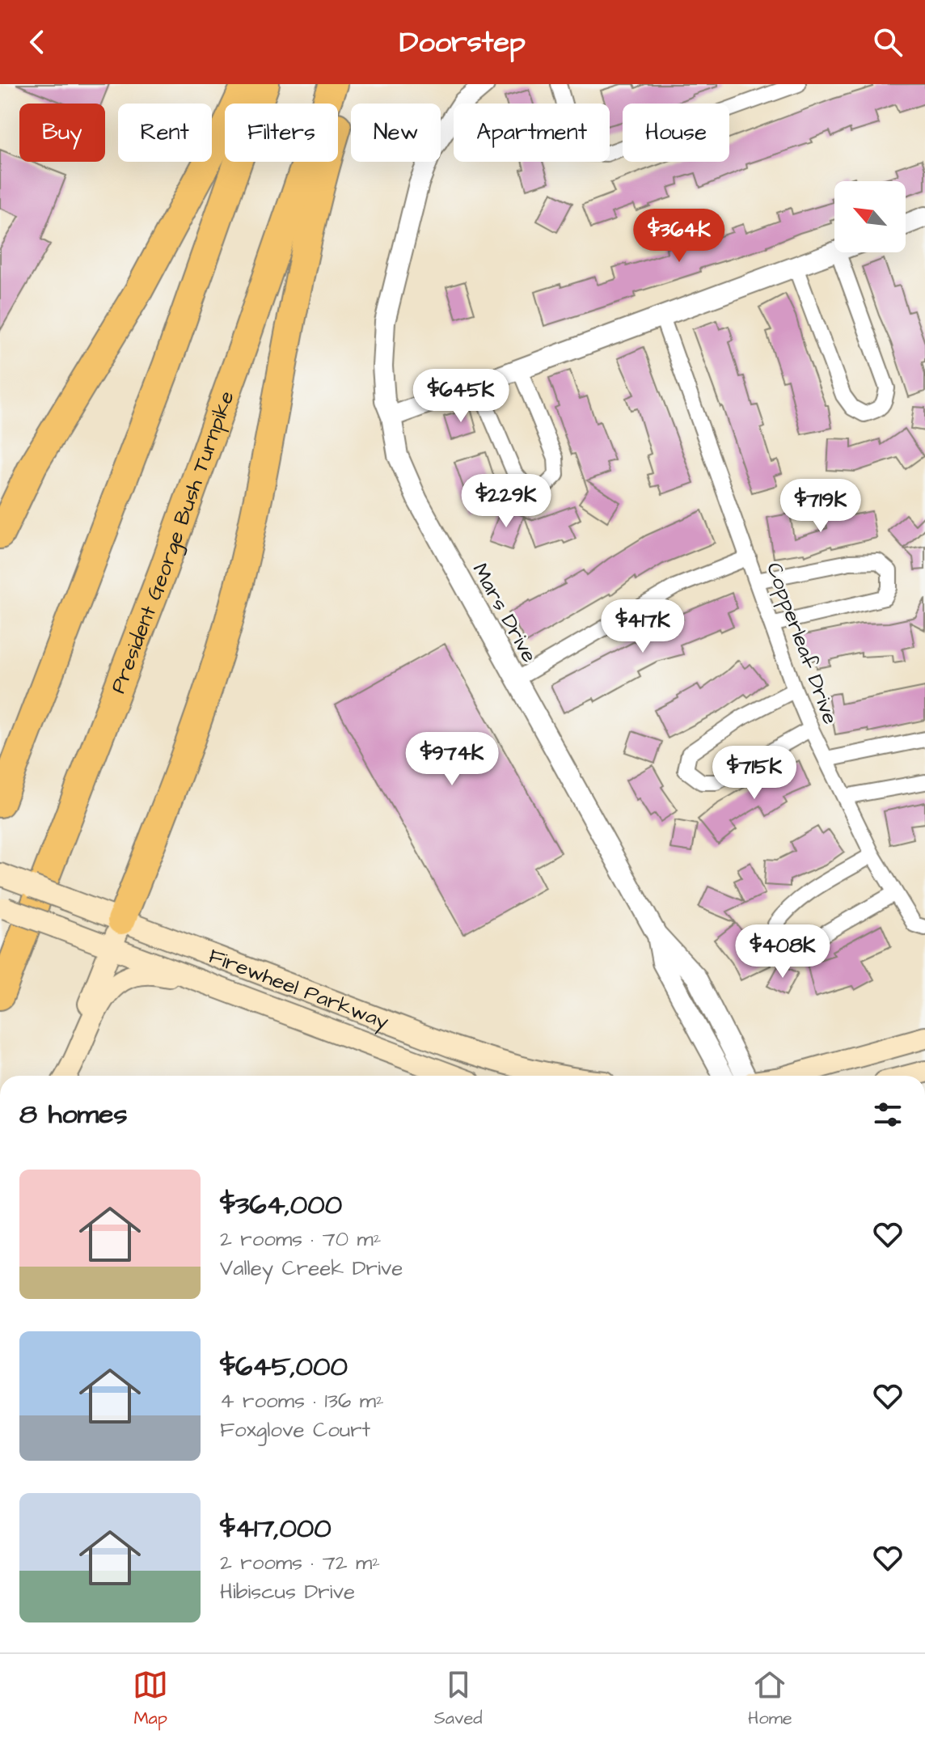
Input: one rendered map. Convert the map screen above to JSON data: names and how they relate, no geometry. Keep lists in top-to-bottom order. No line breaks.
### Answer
{"streets":{"highway":["President George Bush Turnpike"],"main road":["Firewheel Parkway"],"street":["Mars Drive","Copperleaf Drive"]},"north":"top left","page":{"header":"Doorstep","chip":["Buy","Rent","Filters","New","Apartment","House"],"price":["$364K","$645K","$229K","$719K","$417K","$974K","$715K","$408K"],"heading":"8 homes","list":[{"name":"$364,000","note":"2 rooms · 70 m² · Valley Creek Drive"},{"name":"$645,000","note":"4 rooms · 136 m² · Foxglove Court"},{"name":"$417,000","note":"2 rooms · 72 m² · Hibiscus Drive"}],"tabs":["Map","Saved","Home"]}}
